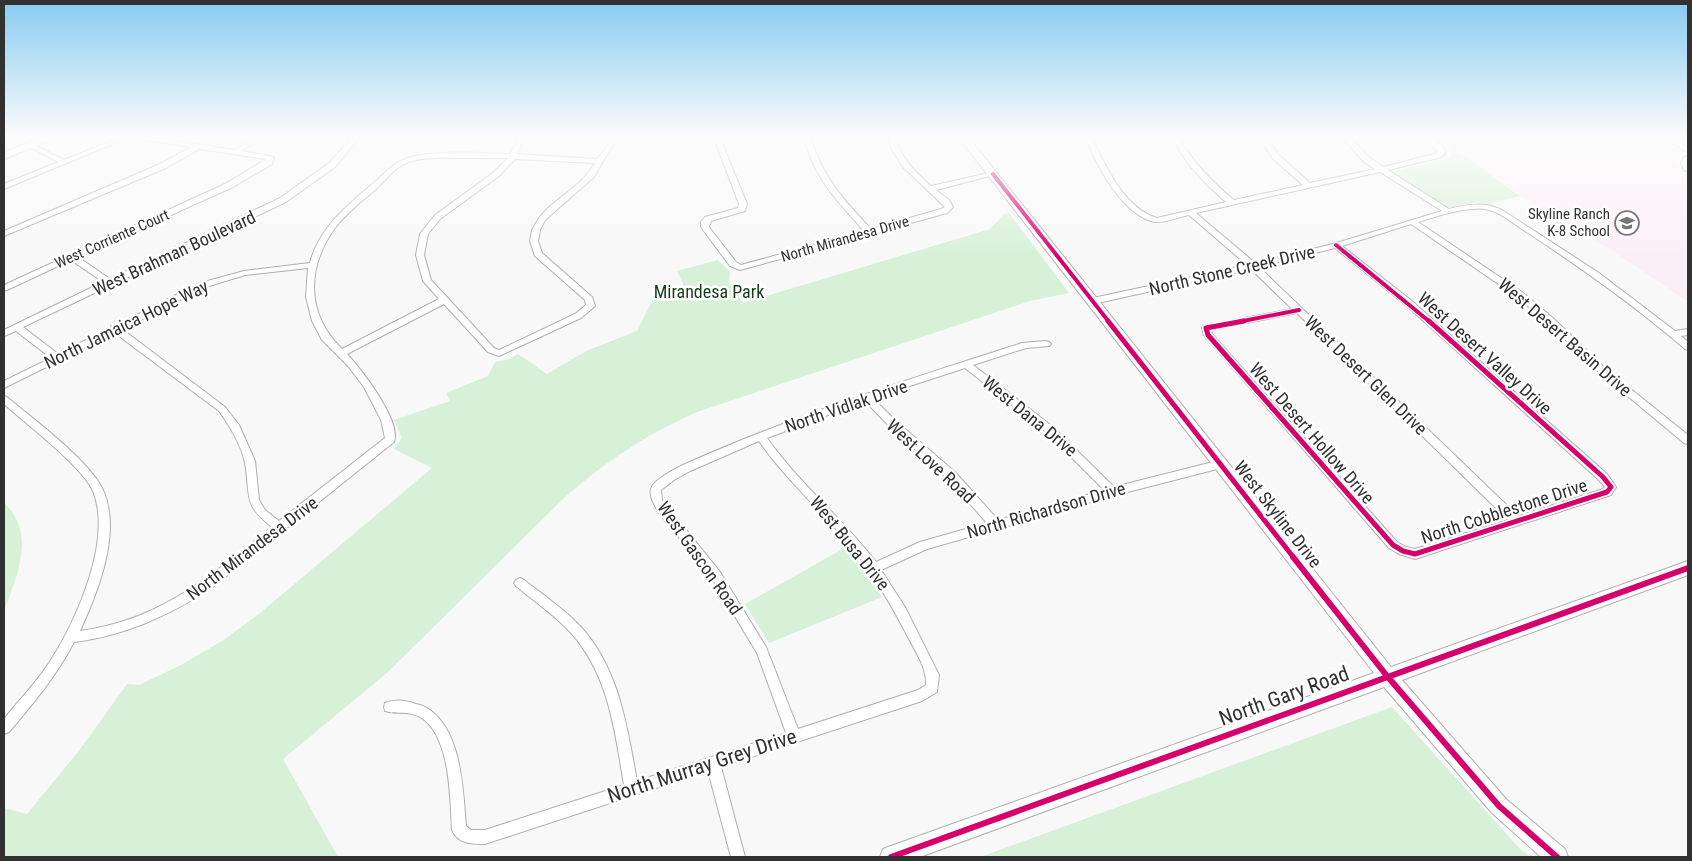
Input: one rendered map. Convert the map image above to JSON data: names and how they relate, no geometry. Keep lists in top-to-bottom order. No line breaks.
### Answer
{"streets":{"street":["West Corriente Court","North Mirandesa Drive","West Brahman Boulevard","North Stone Creek Drive","North Jamaica Hope Way","West Desert Basin Drive","West Desert Valley Drive","West Desert Glen Drive","North Vidlak Drive","West Dana Drive","West Desert Hollow Drive","West Love Road","North Richardson Drive","North Cobblestone Drive","West Skyline Drive","West Busa Drive","West Gascon Road","North Gary Road","North Murray Grey Drive"]},"crossings":[["North Stone Creek Drive","West Desert Basin Drive"],["North Stone Creek Drive","West Desert Valley Drive"],["North Stone Creek Drive","West Desert Glen Drive"],["North Stone Creek Drive","West Skyline Drive"],["West Desert Valley Drive","North Cobblestone Drive"],["West Desert Glen Drive","West Desert Hollow Drive"],["West Desert Glen Drive","North Cobblestone Drive"],["North Vidlak Drive","West Dana Drive"],["North Vidlak Drive","West Love Road"],["North Vidlak Drive","West Busa Drive"],["North Vidlak Drive","West Gascon Road"],["West Dana Drive","North Richardson Drive"],["West Desert Hollow Drive","North Cobblestone Drive"],["West Love Road","North Richardson Drive"],["North Richardson Drive","West Skyline Drive"],["North Richardson Drive","West Busa Drive"],["West Skyline Drive","North Gary Road"],["West Busa Drive","North Murray Grey Drive"],["West Gascon Road","North Murray Grey Drive"]],"parks":["Mirandesa Park"],"places":{"school or university":["Skyline Ranch K-8 School"]}}
